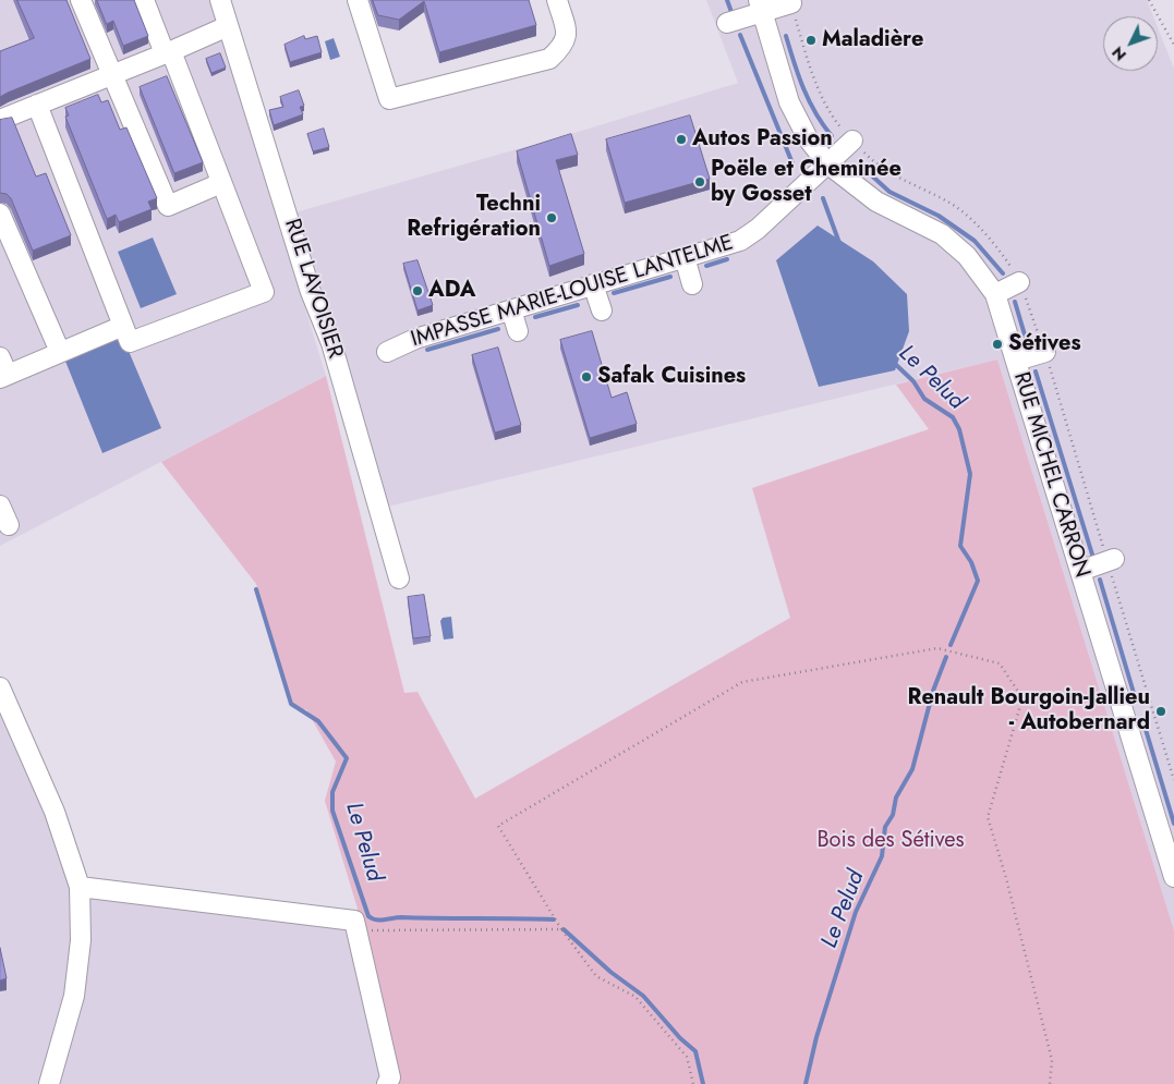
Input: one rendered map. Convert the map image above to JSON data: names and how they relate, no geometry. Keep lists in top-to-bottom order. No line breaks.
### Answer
{"streets":{"street":["RUE LAVOISIER","IMPASSE MARIE-LOUISE LANTELME","RUE MICHEL CARRON"]},"crossings":[["IMPASSE MARIE-LOUISE LANTELME","RUE MICHEL CARRON"]],"water":["Le Pelud"],"parks":["Bois des Sétives"],"places":["Maladière","Autos Passion","Poële et Cheminée by Gosset","Techni Refrigération","ADA","Sétives","Safak Cuisines","Renault Bourgoin-Jallieu - Autobernard"],"north":"bottom left"}
